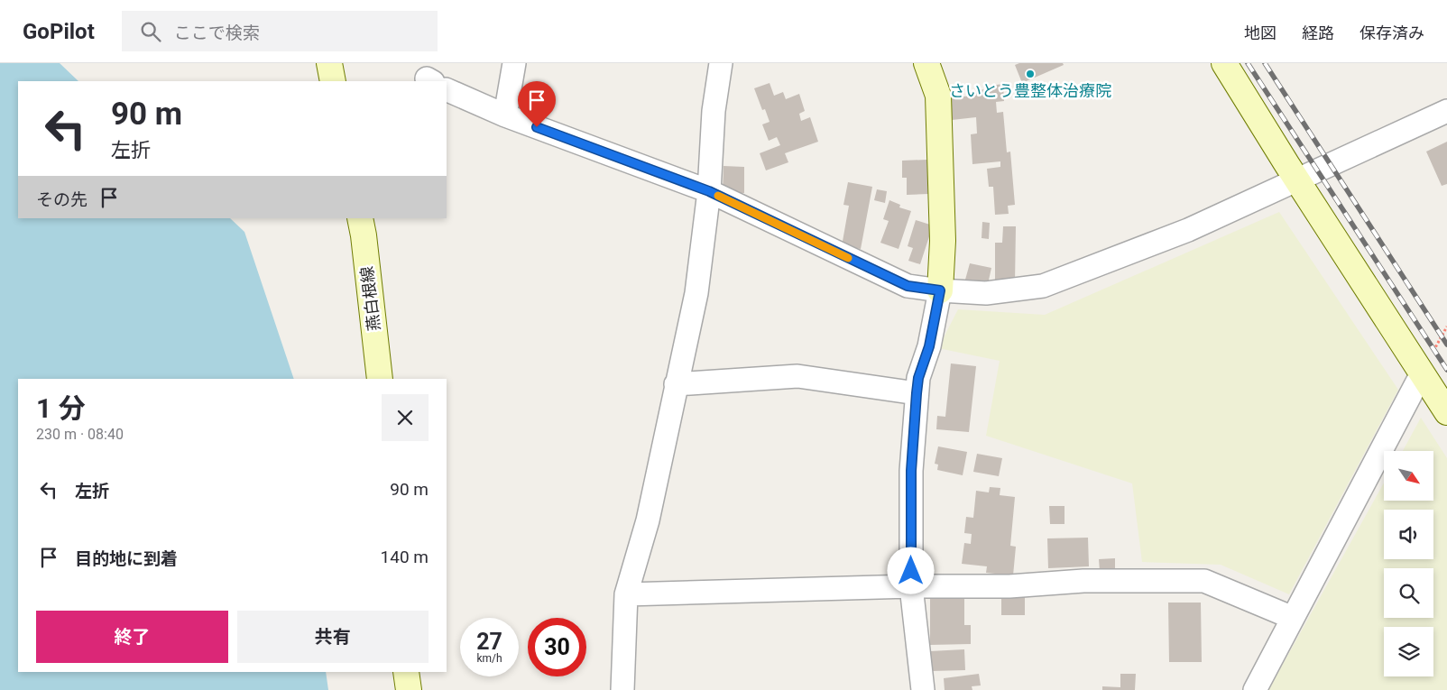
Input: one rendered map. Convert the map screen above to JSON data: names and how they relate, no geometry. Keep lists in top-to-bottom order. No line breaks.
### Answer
{"streets":{"street":["燕白根線"]},"places":["さいとう豊整体治療院"],"north":"bottom right","page":{"header":"GoPilot","search":"ここで検索","nav":["地図","経路","保存済み"],"turn":["90 m","左折"],"then":"その先","heading":["1 分","230 m · 08:40"],"list":[{"name":"左折","value":"90 m"},{"name":"目的地に到着","value":"140 m"}],"buttons":["終了","共有"],"speed":"27 km/h","limit":"30"}}
